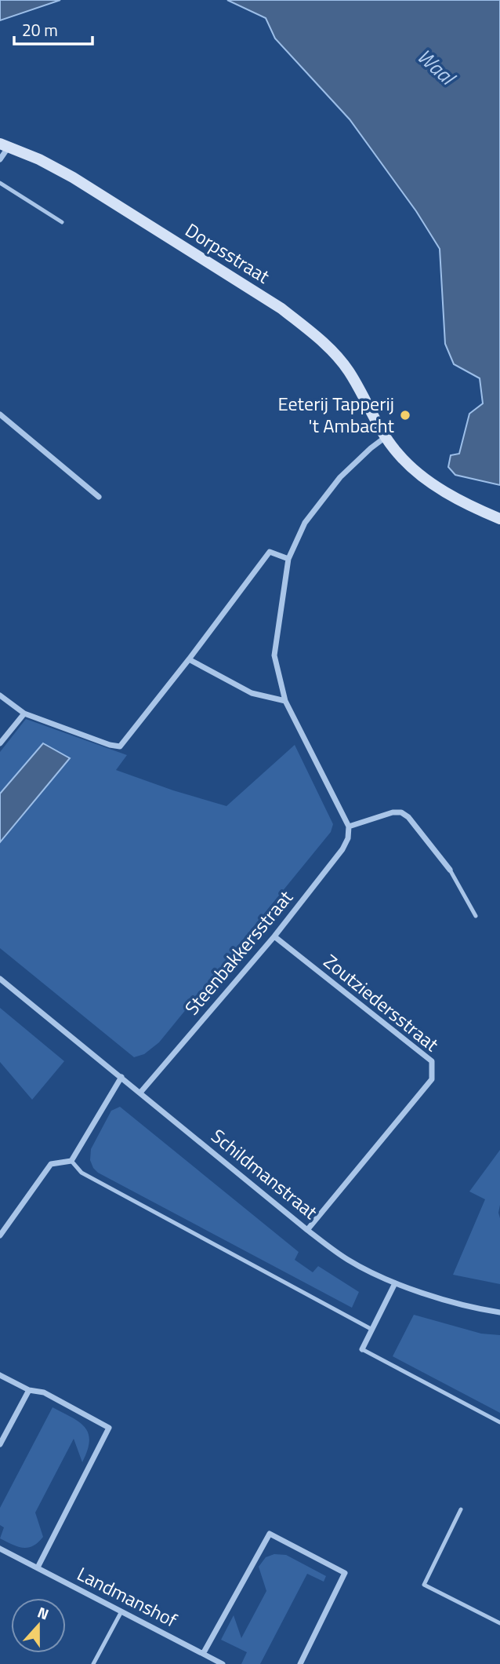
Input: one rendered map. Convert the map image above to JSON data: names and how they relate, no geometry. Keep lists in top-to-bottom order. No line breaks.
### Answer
{"streets":{"street":["Dorpsstraat","Steenbakkersstraat","Zoutziedersstraat","Schildmanstraat","Landmanshof"]},"crossings":[["Steenbakkersstraat","Zoutziedersstraat"],["Steenbakkersstraat","Schildmanstraat"],["Zoutziedersstraat","Schildmanstraat"]],"water":["Waal"],"places":["Eeterij Tapperij 't Ambacht"],"scale_bar":"20 m","north":"top"}
